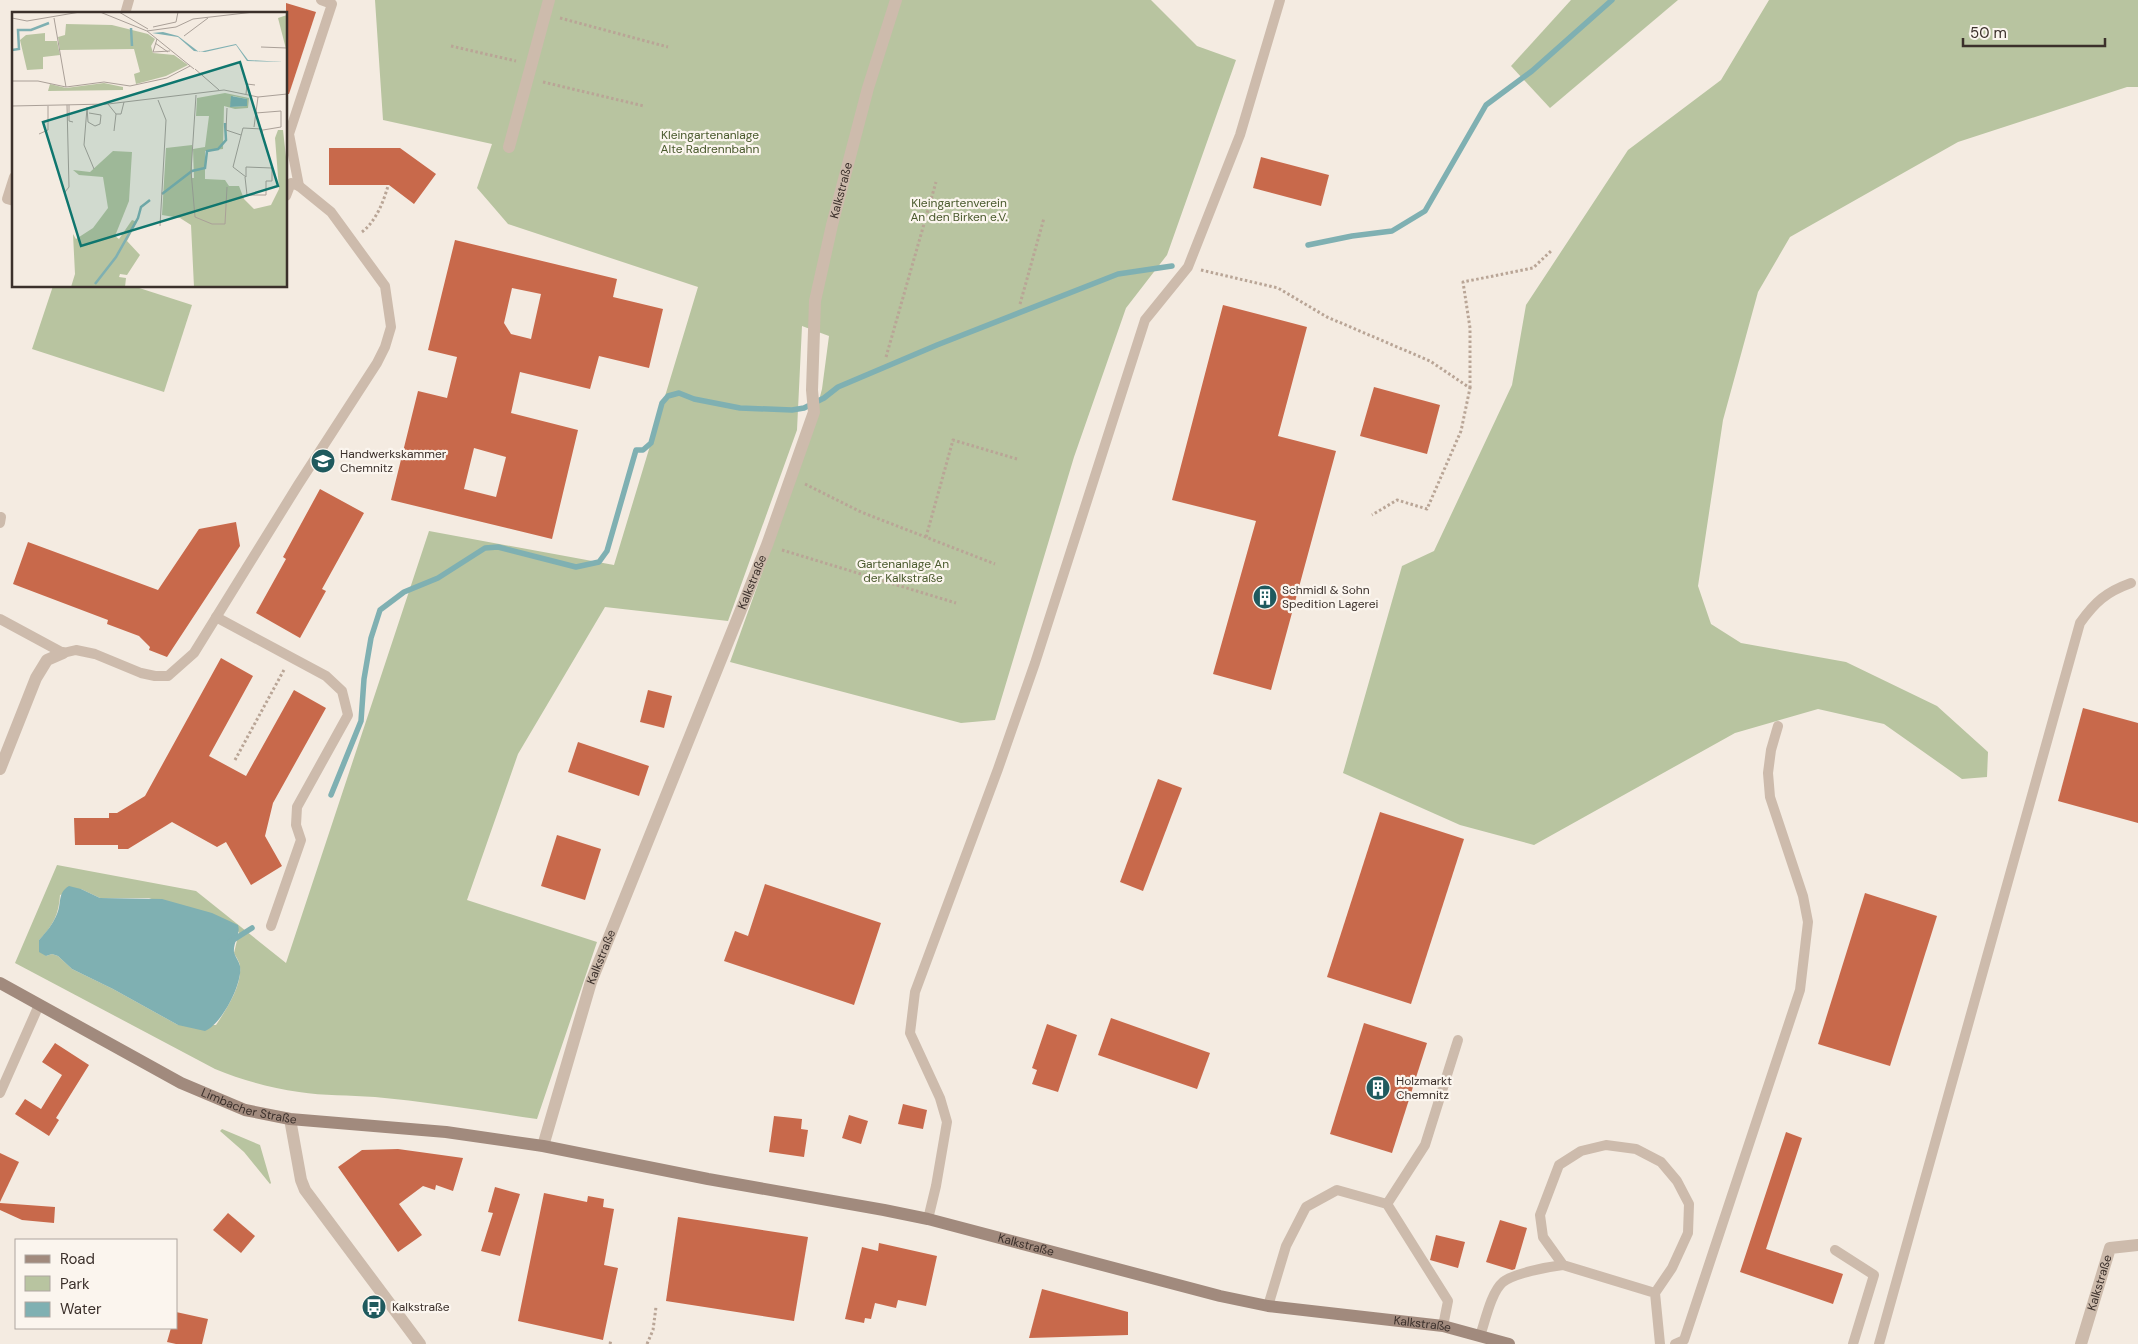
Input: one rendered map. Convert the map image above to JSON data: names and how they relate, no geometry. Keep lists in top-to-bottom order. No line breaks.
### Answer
{"streets":{"main road":["Kalkstraße","Limbacher Straße"]},"crossings":[["Kalkstraße","Limbacher Straße"]],"parks":["Kleingartenanlage Alte Radrennbahn","Kleingartenverein An den Birken e.V.","Gartenanlage An der Kalkstraße"],"places":{"school or university":["Handwerkskammer Chemnitz"],"building":["Schmidl & Sohn Spedition Lagerei","Holzmarkt Chemnitz"],"bus stop":["Kalkstraße"]},"legend":["Road","Park","Water"],"scale_bar":"50 m"}
